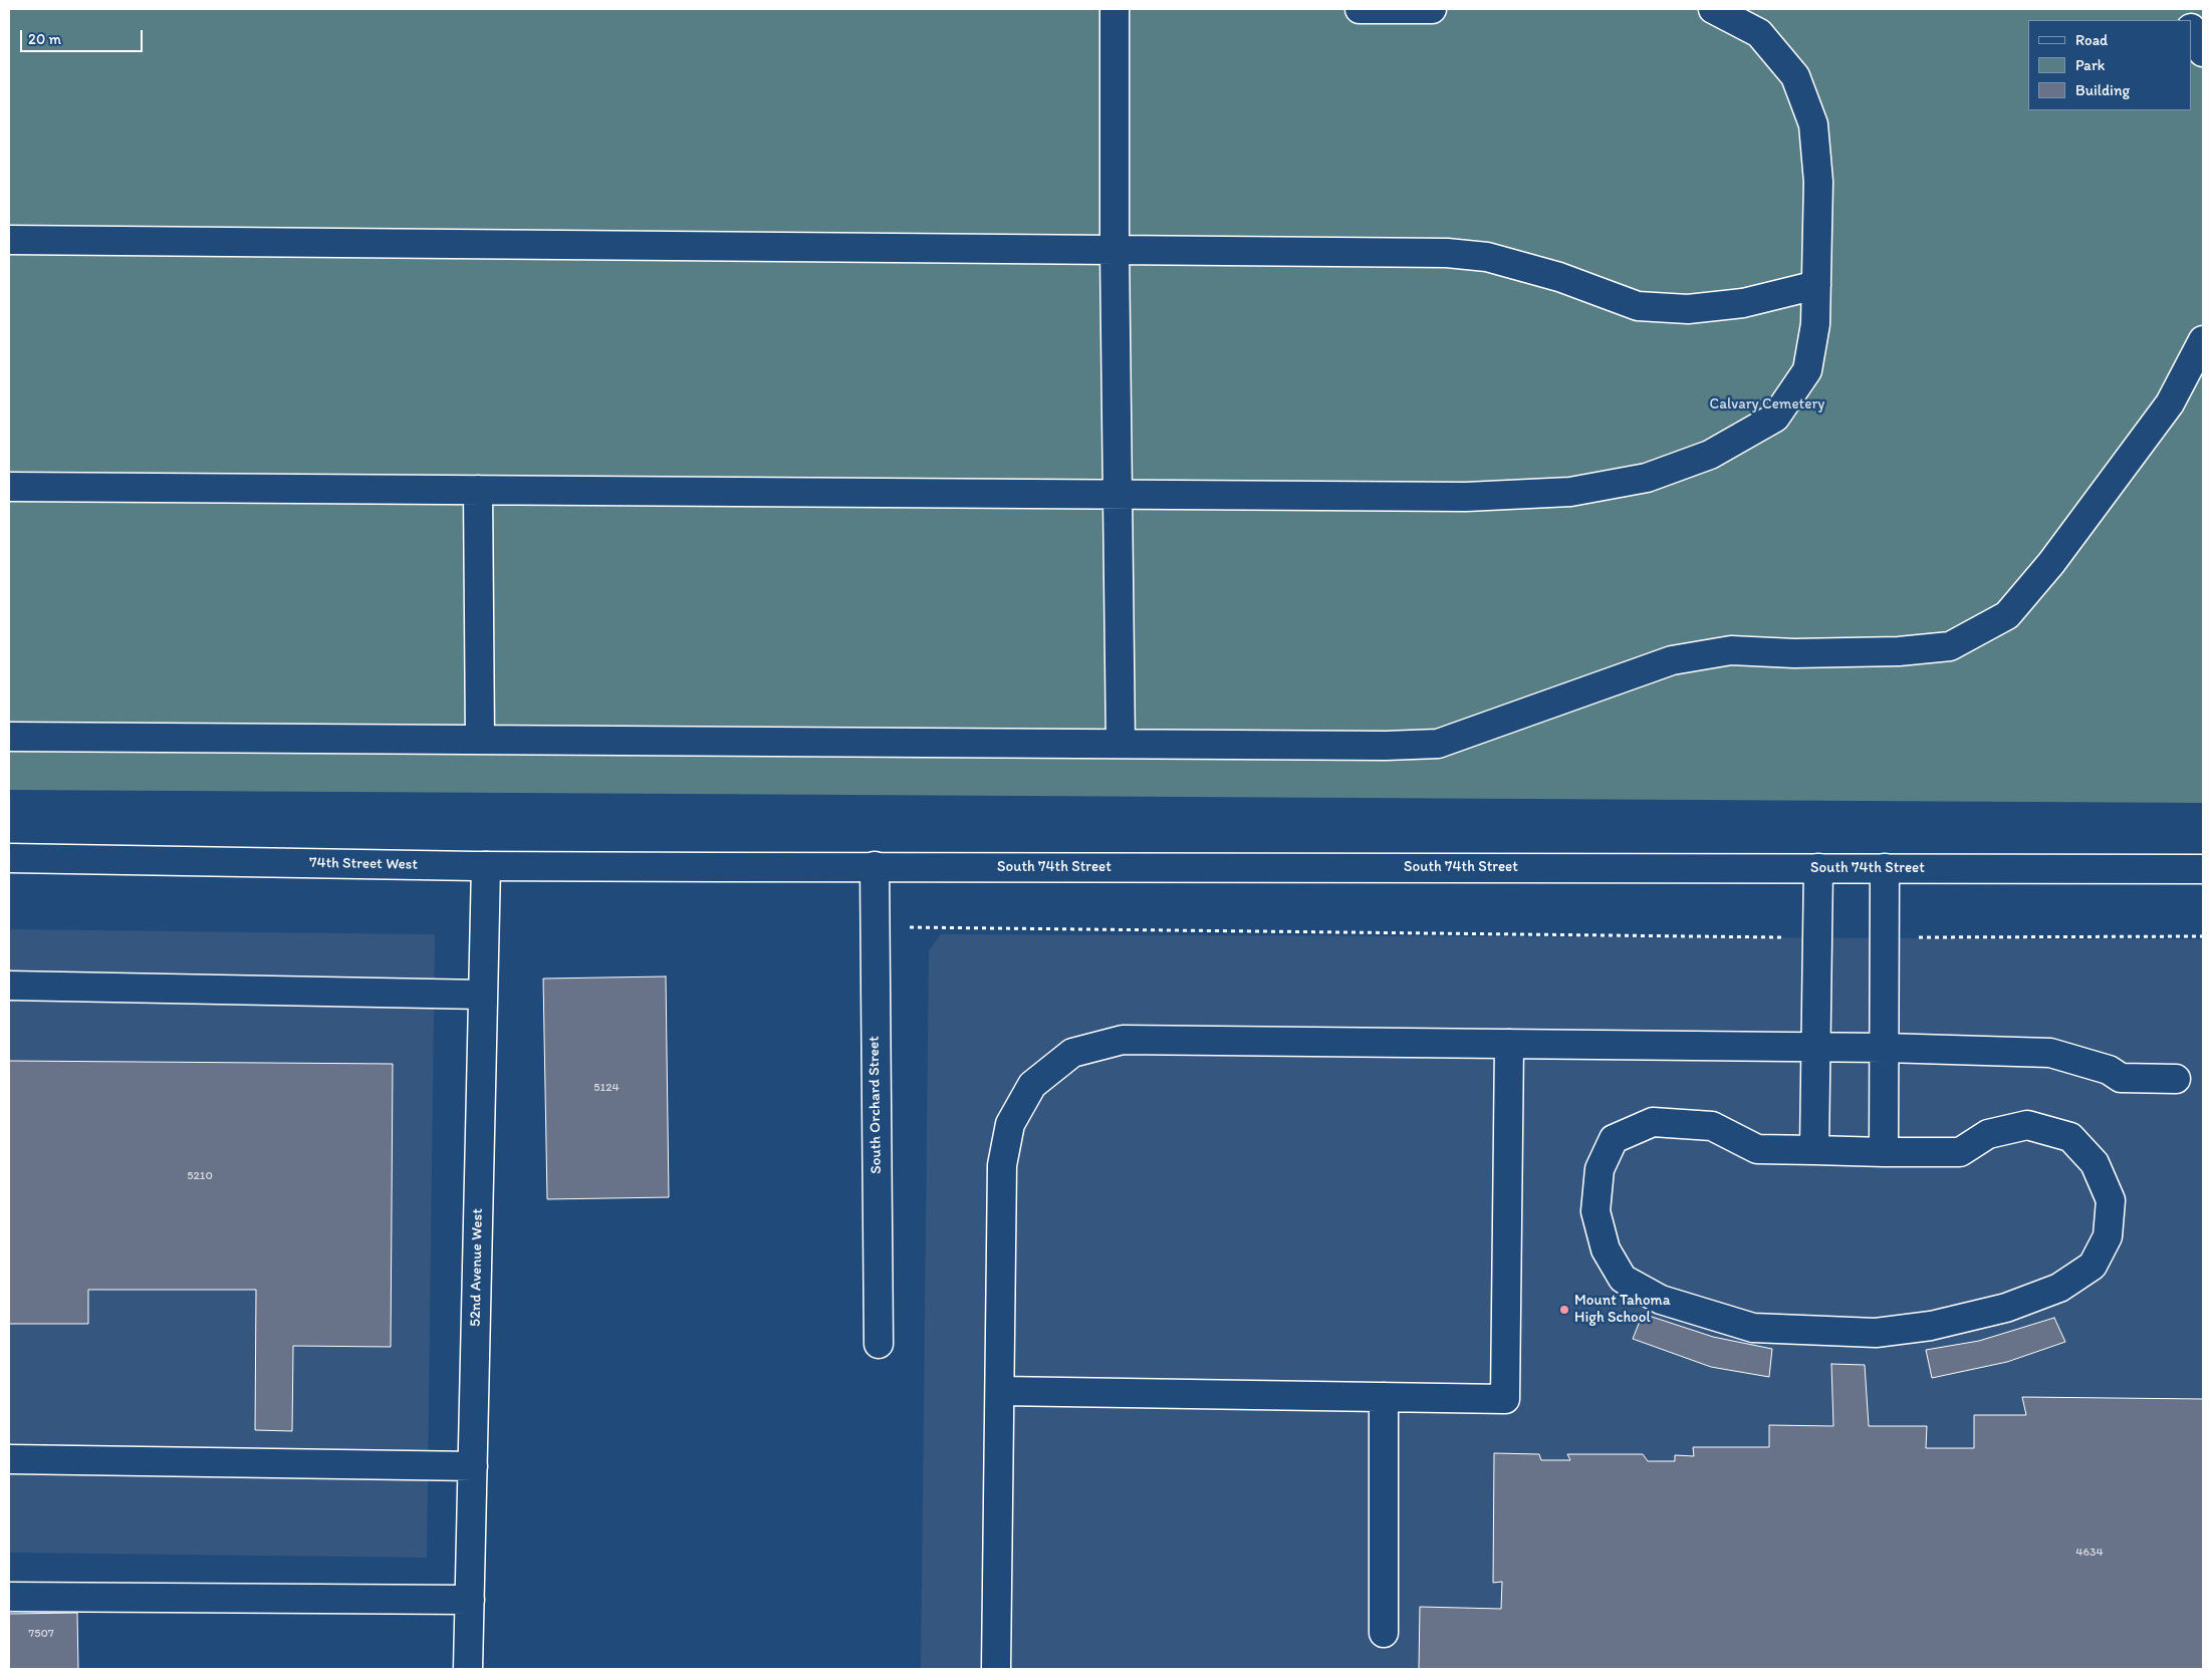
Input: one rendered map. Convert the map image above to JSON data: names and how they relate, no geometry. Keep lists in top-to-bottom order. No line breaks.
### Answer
{"streets":{"main road":["74th Street West","South 74th Street","South Orchard Street","52nd Avenue West"]},"crossings":[["74th Street West","South 74th Street"],["74th Street West","52nd Avenue West"],["South 74th Street","South Orchard Street"]],"parks":["Calvary Cemetery"],"places":["Mount Tahoma High School"],"house_numbers":["5124","5210","4634","7507"],"legend":["Road","Park","Building"],"scale_bar":"20 m"}
